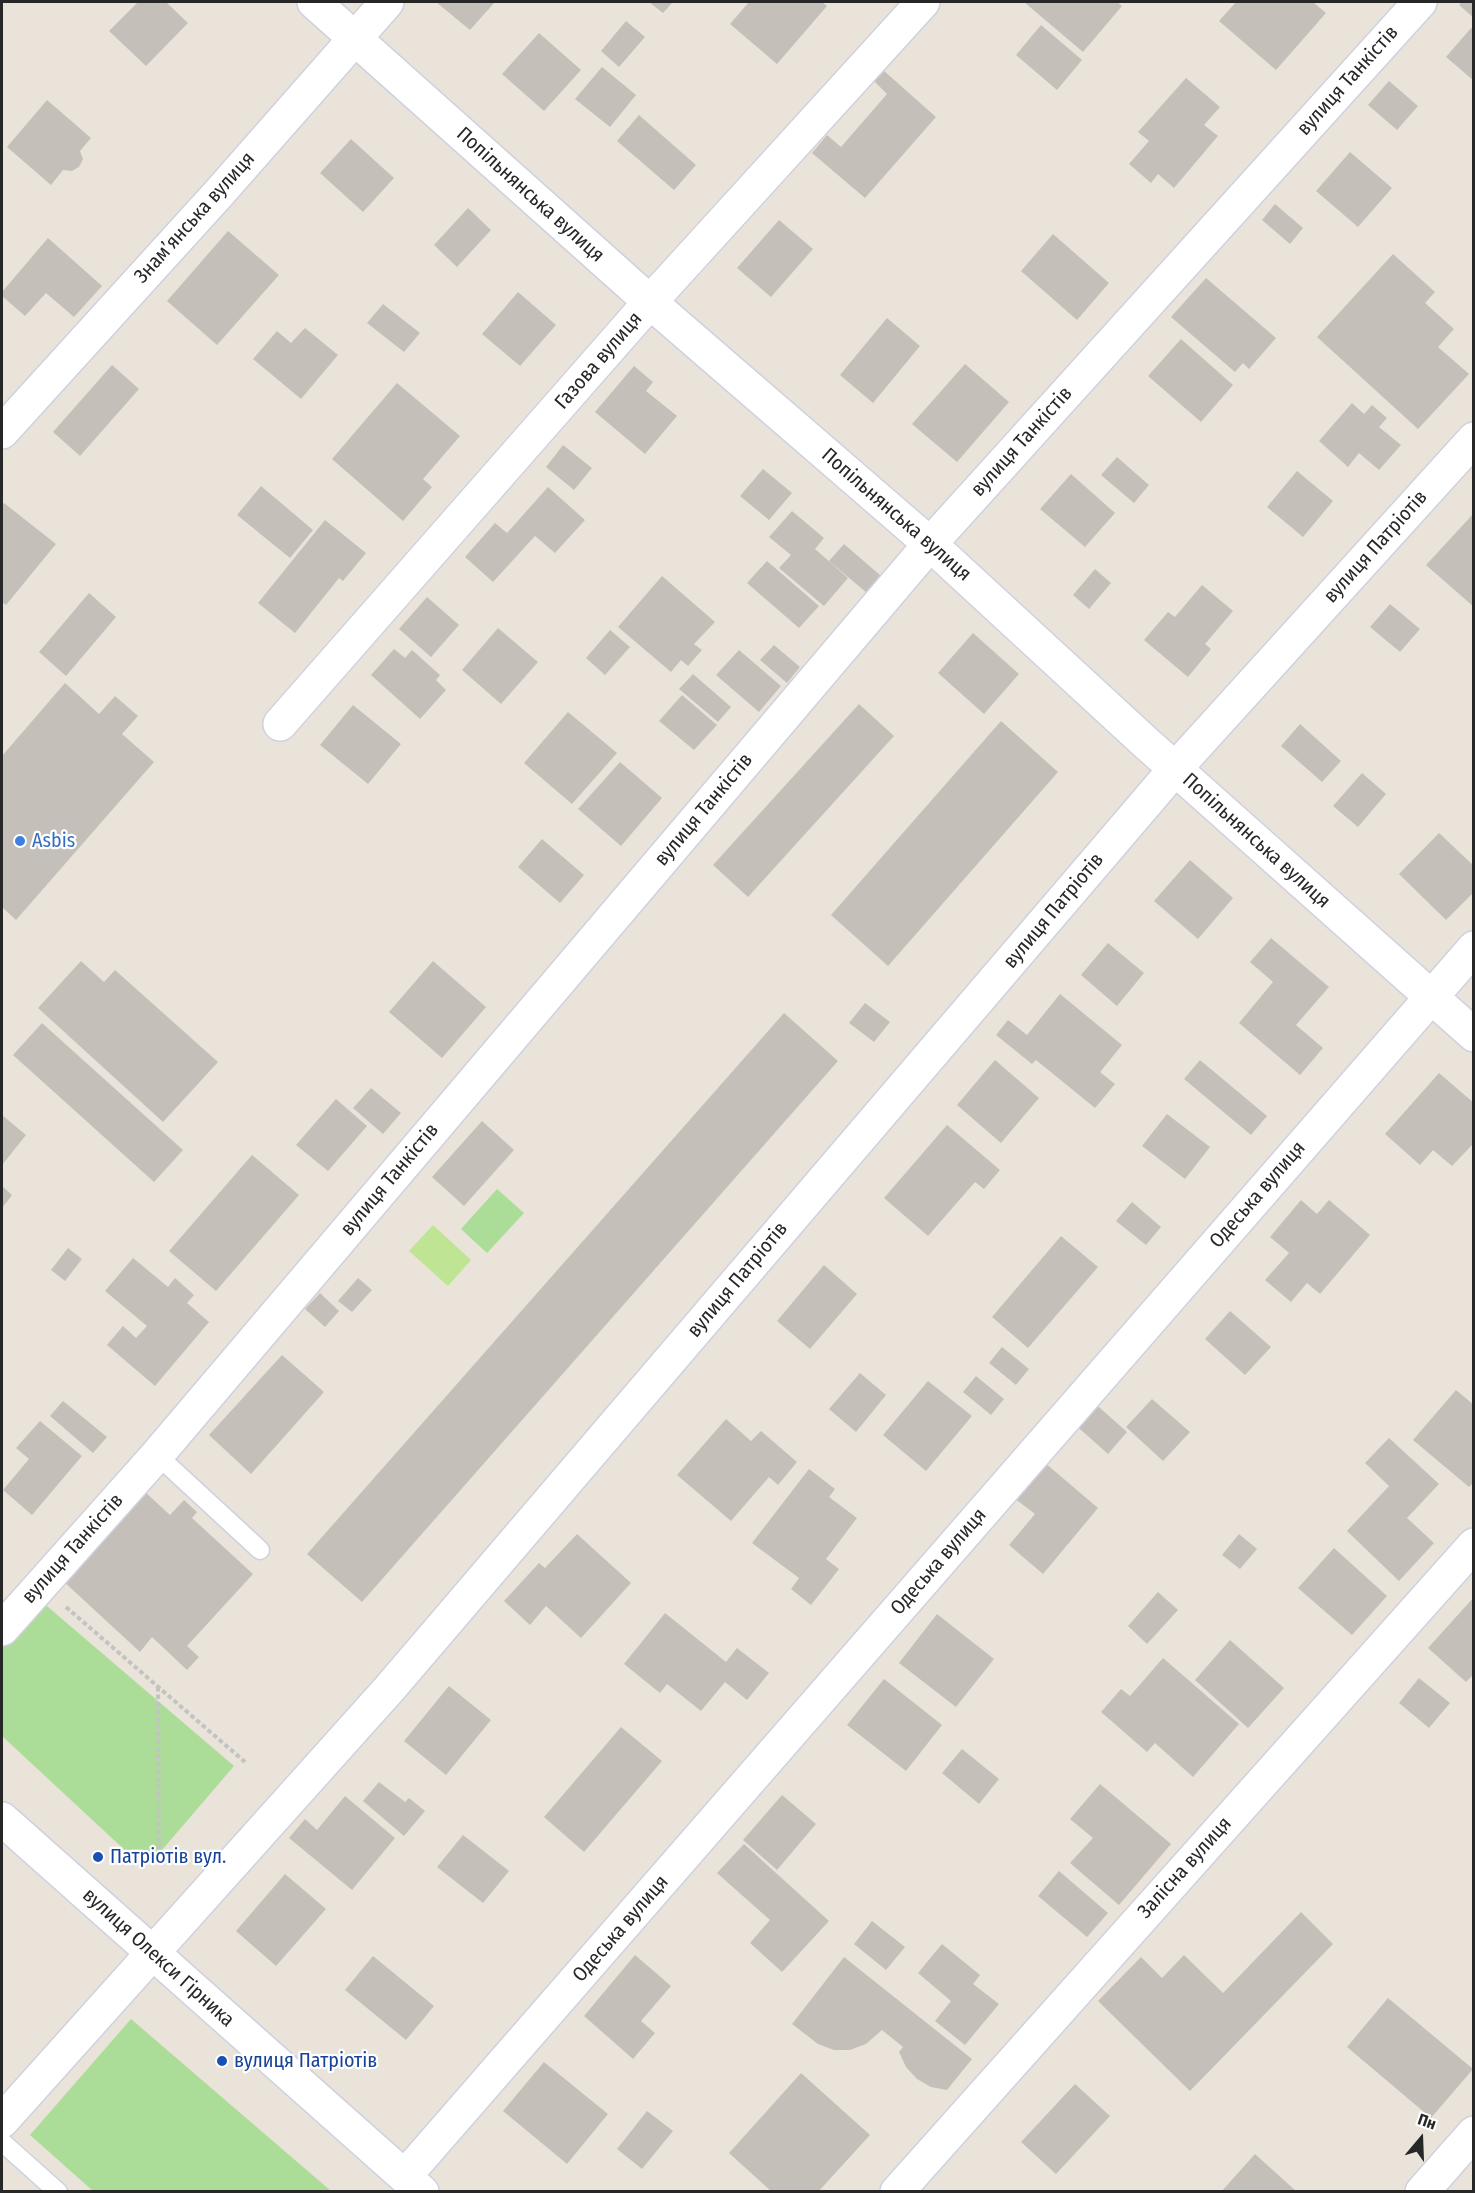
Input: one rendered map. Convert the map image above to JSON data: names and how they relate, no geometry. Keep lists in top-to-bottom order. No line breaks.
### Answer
{"streets":{"street":["вулиця Танкістів","Попільнянська вулиця","Знамʼянська вулиця","Газова вулиця","вулиця Патріотів","Одеська вулиця","Залісна вулиця","вулиця Олекси Гірника"]},"crossings":[["вулиця Танкістів","Попільнянська вулиця"],["Попільнянська вулиця","Знамʼянська вулиця"],["Попільнянська вулиця","Газова вулиця"],["Попільнянська вулиця","вулиця Патріотів"],["Попільнянська вулиця","Одеська вулиця"],["вулиця Патріотів","вулиця Олекси Гірника"],["Одеська вулиця","вулиця Олекси Гірника"]],"places":["Asbis","Патріотів вул.","вулиця Патріотів"],"north":"top"}
